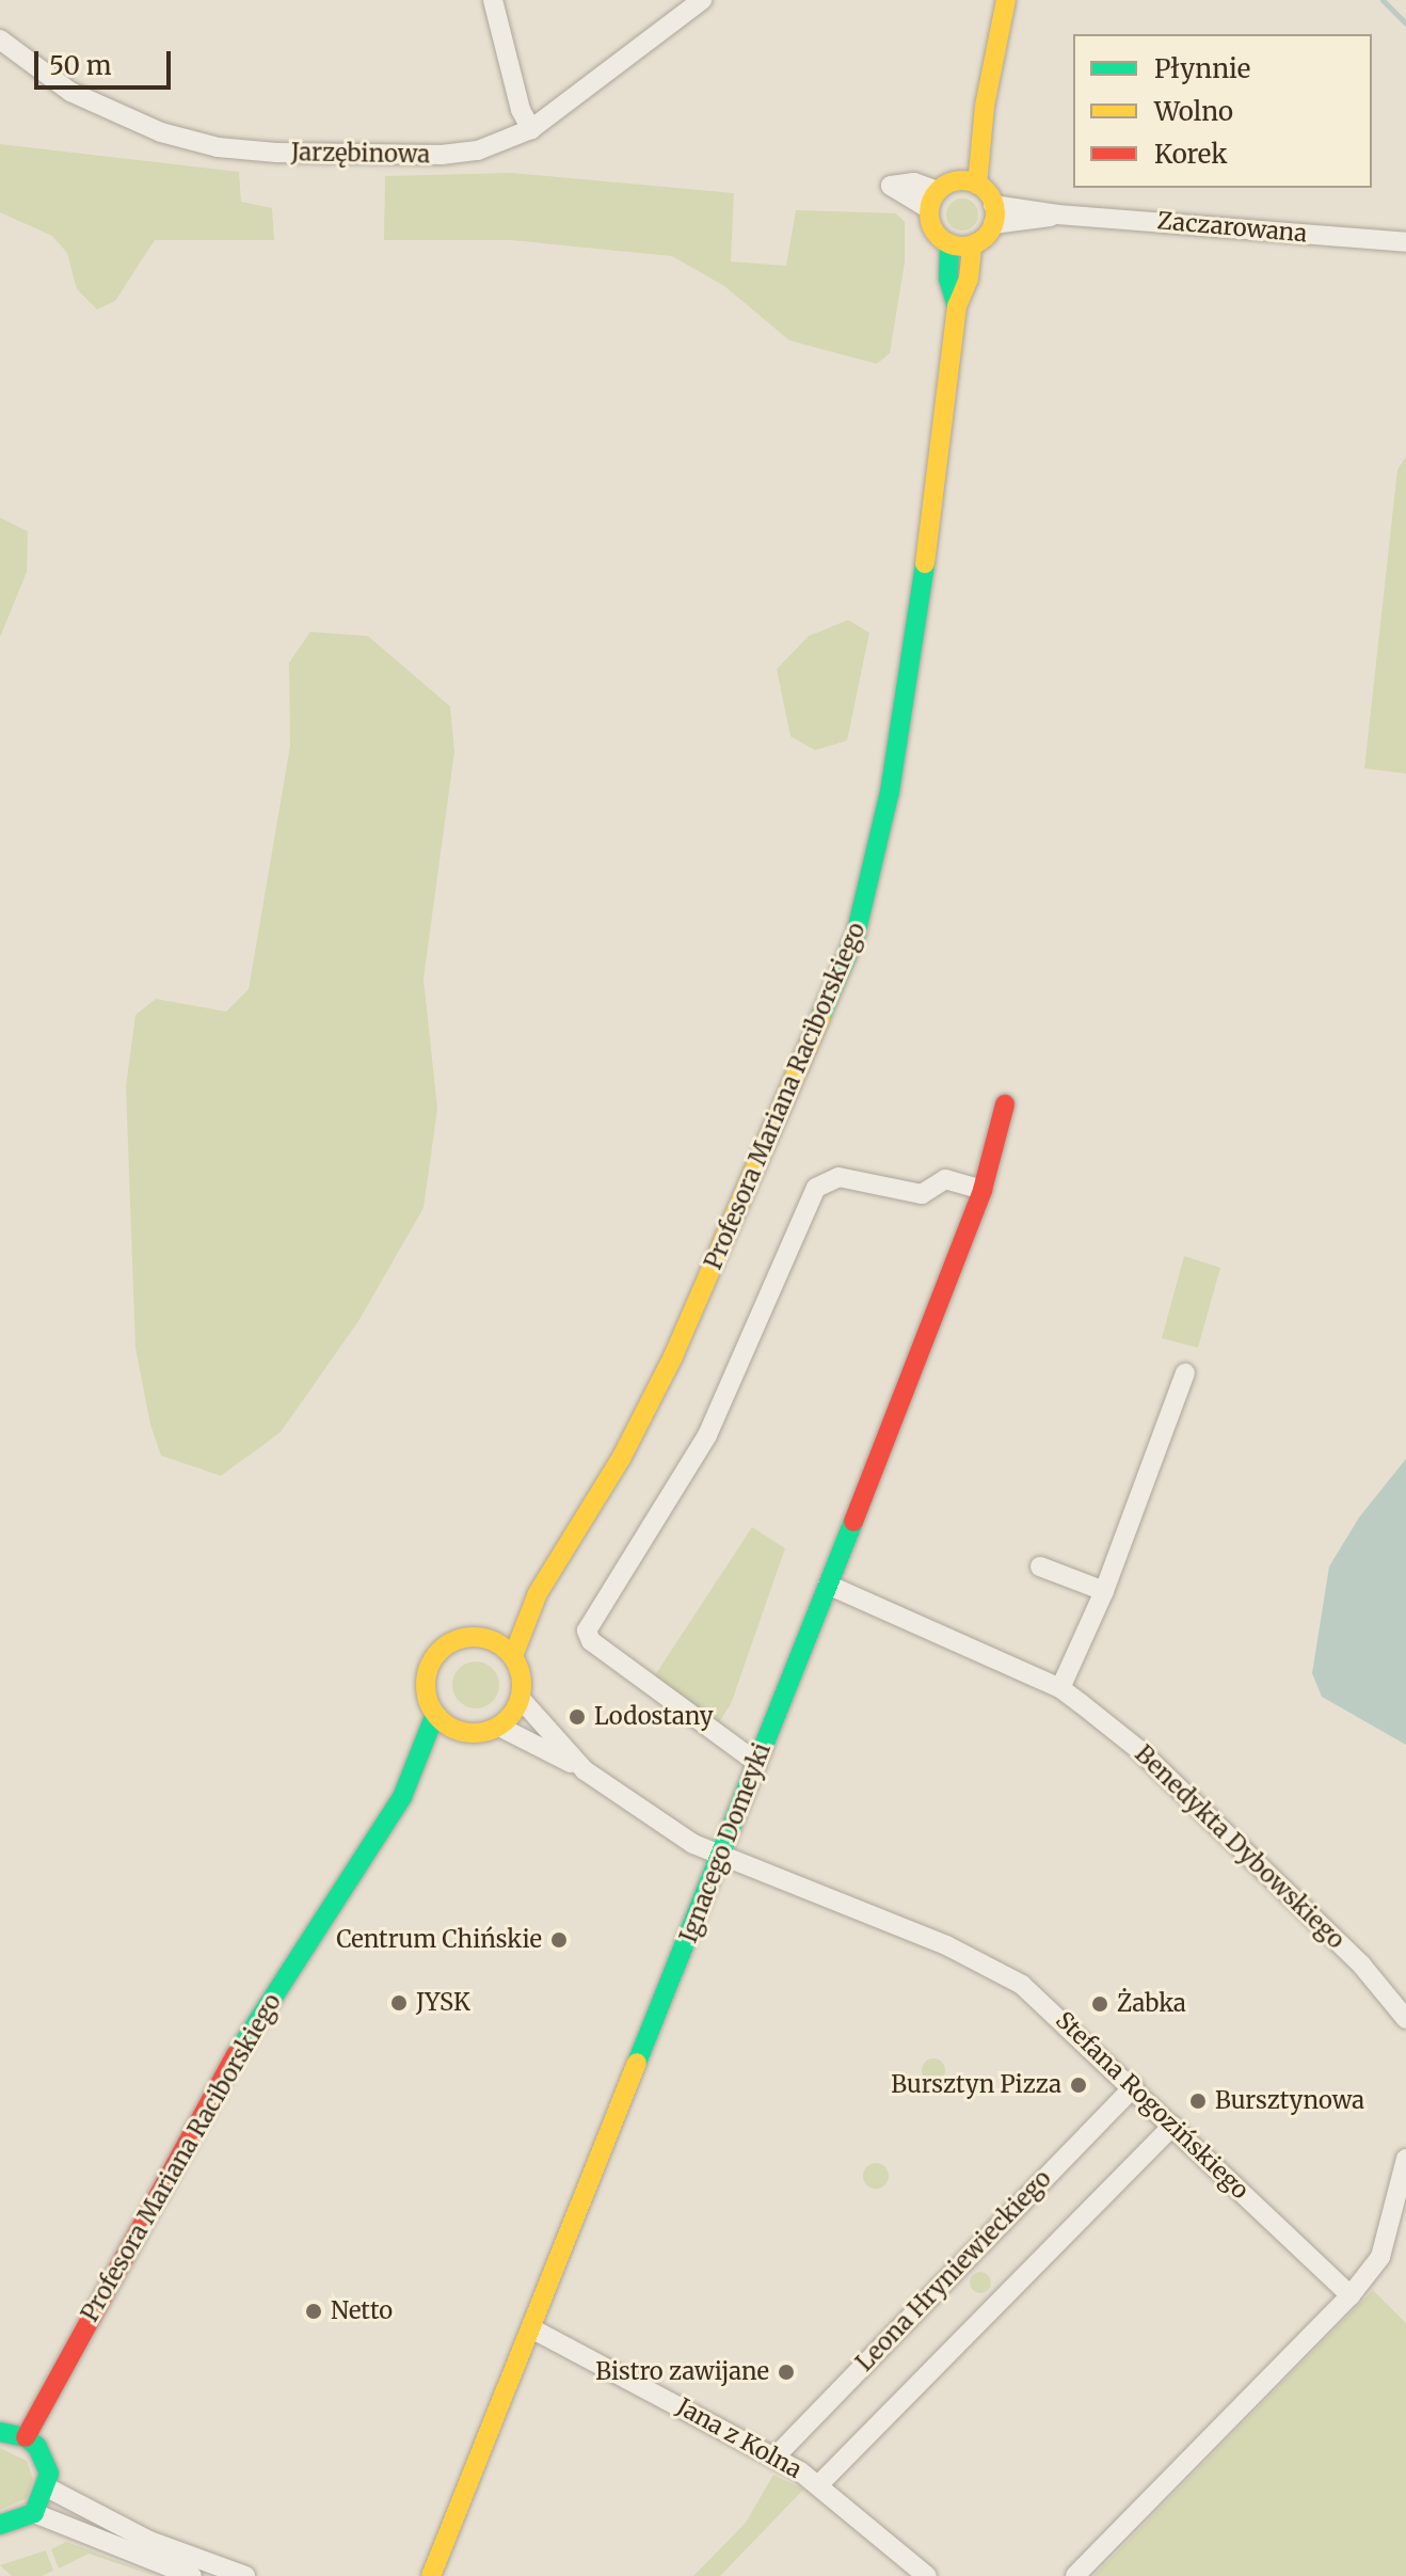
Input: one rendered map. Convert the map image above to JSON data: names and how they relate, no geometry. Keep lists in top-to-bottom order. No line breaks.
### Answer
{"streets":{"main road":["Profesora Mariana Raciborskiego","Ignacego Domeyki"],"street":["Jarzębinowa","Zaczarowana","Benedykta Dybowskiego","Stefana Rogozińskiego","Leona Hryniewieckiego","Jana z Kolna"]},"crossings":[["Zaczarowana","Profesora Mariana Raciborskiego"],["Profesora Mariana Raciborskiego","Stefana Rogozińskiego"],["Ignacego Domeyki","Benedykta Dybowskiego"],["Ignacego Domeyki","Stefana Rogozińskiego"],["Ignacego Domeyki","Jana z Kolna"],["Stefana Rogozińskiego","Leona Hryniewieckiego"],["Leona Hryniewieckiego","Jana z Kolna"]],"places":["Lodostany","Centrum Chińskie","JYSK","Żabka","Bursztyn Pizza","Bursztynowa","Netto","Bistro zawijane"],"legend":["Płynnie","Wolno","Korek"],"scale_bar":"50 m"}
